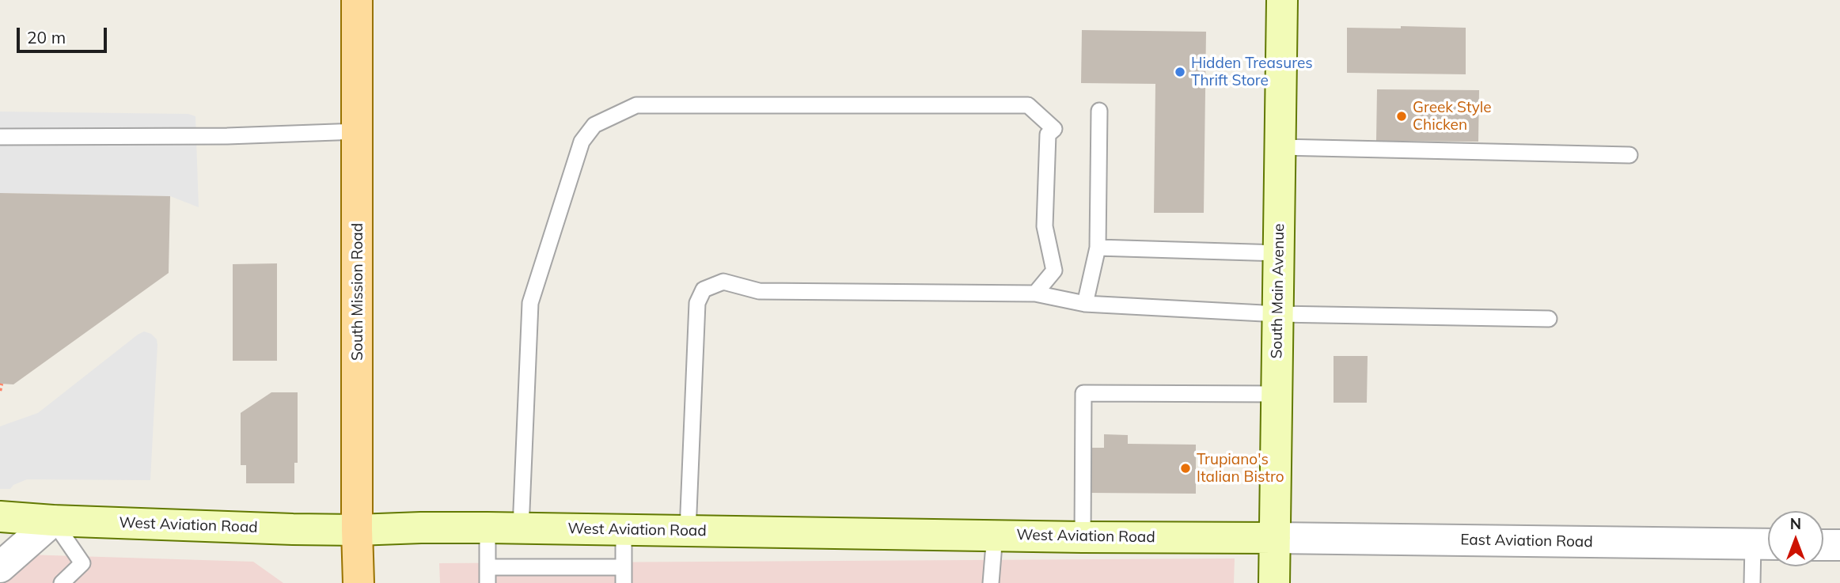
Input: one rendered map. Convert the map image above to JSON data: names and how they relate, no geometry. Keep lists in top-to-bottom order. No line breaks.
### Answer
{"streets":{"main road":["South Mission Road"],"street":["South Main Avenue","West Aviation Road","East Aviation Road"]},"crossings":[["South Main Avenue","West Aviation Road"],["South Main Avenue","East Aviation Road"],["South Mission Road","West Aviation Road"],["West Aviation Road","East Aviation Road"]],"places":["Hidden Treasures Thrift Store","Greek Style Chicken","Trupiano's Italian Bistro"],"scale_bar":"20 m","north":"top"}
